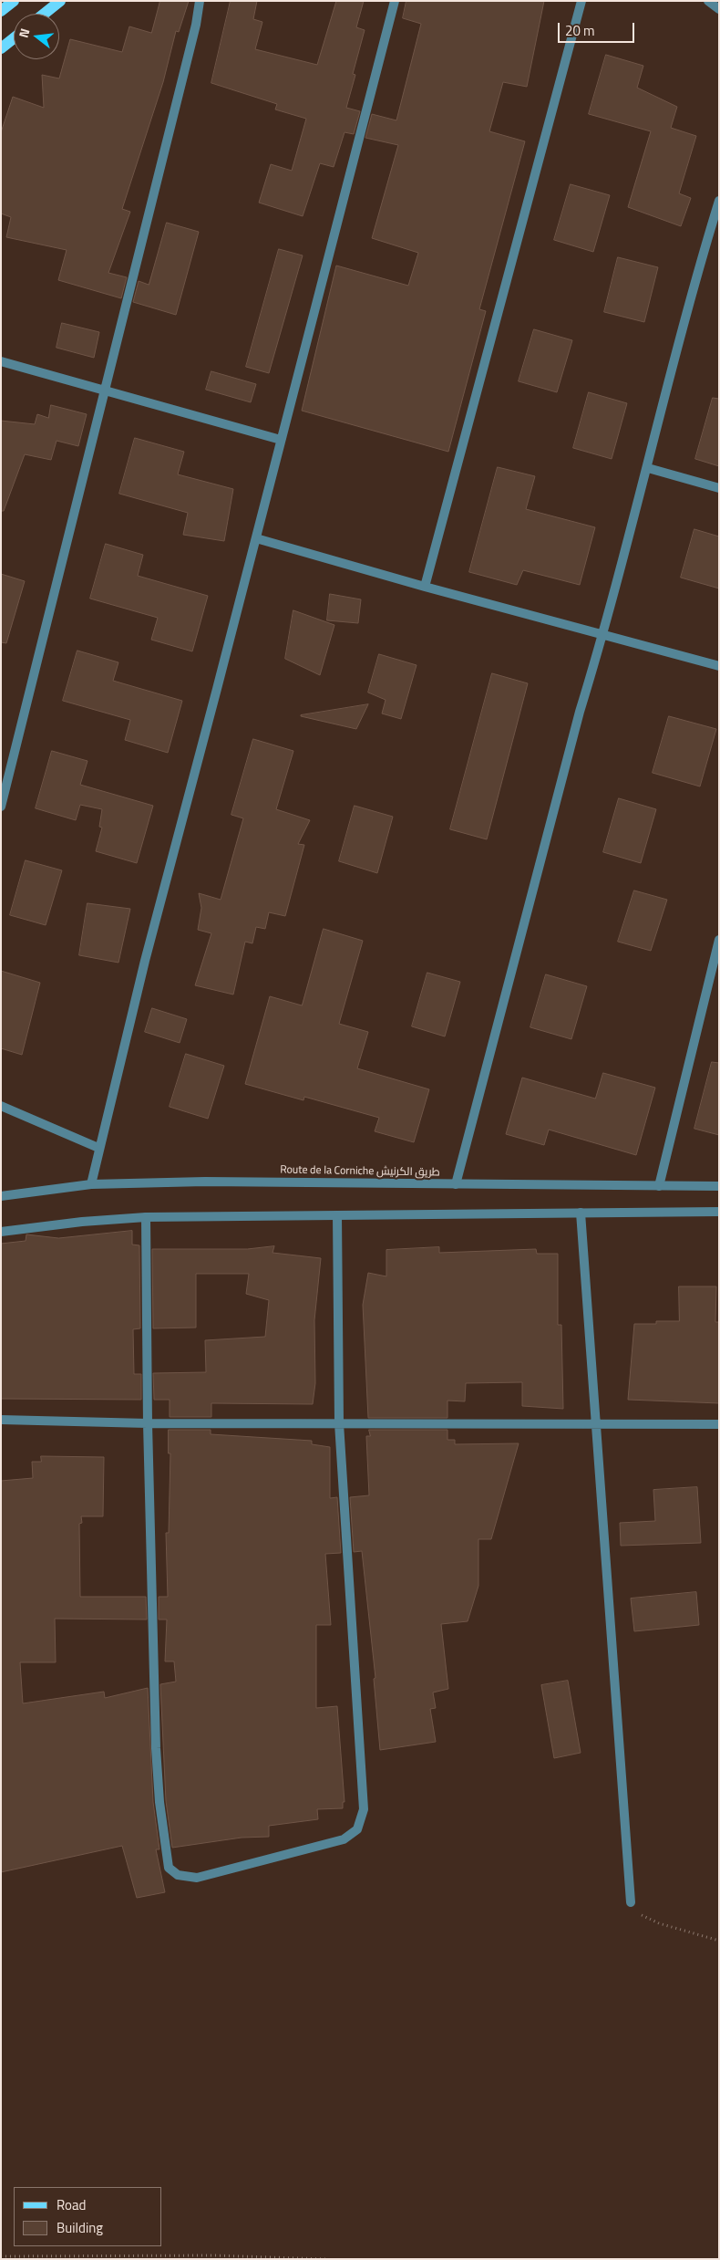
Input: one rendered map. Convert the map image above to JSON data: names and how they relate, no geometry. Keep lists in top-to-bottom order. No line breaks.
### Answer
{"streets":{"street":["Route de la Corniche طريق الكرنيش"]},"legend":["Road","Building"],"scale_bar":"20 m","north":"left"}
